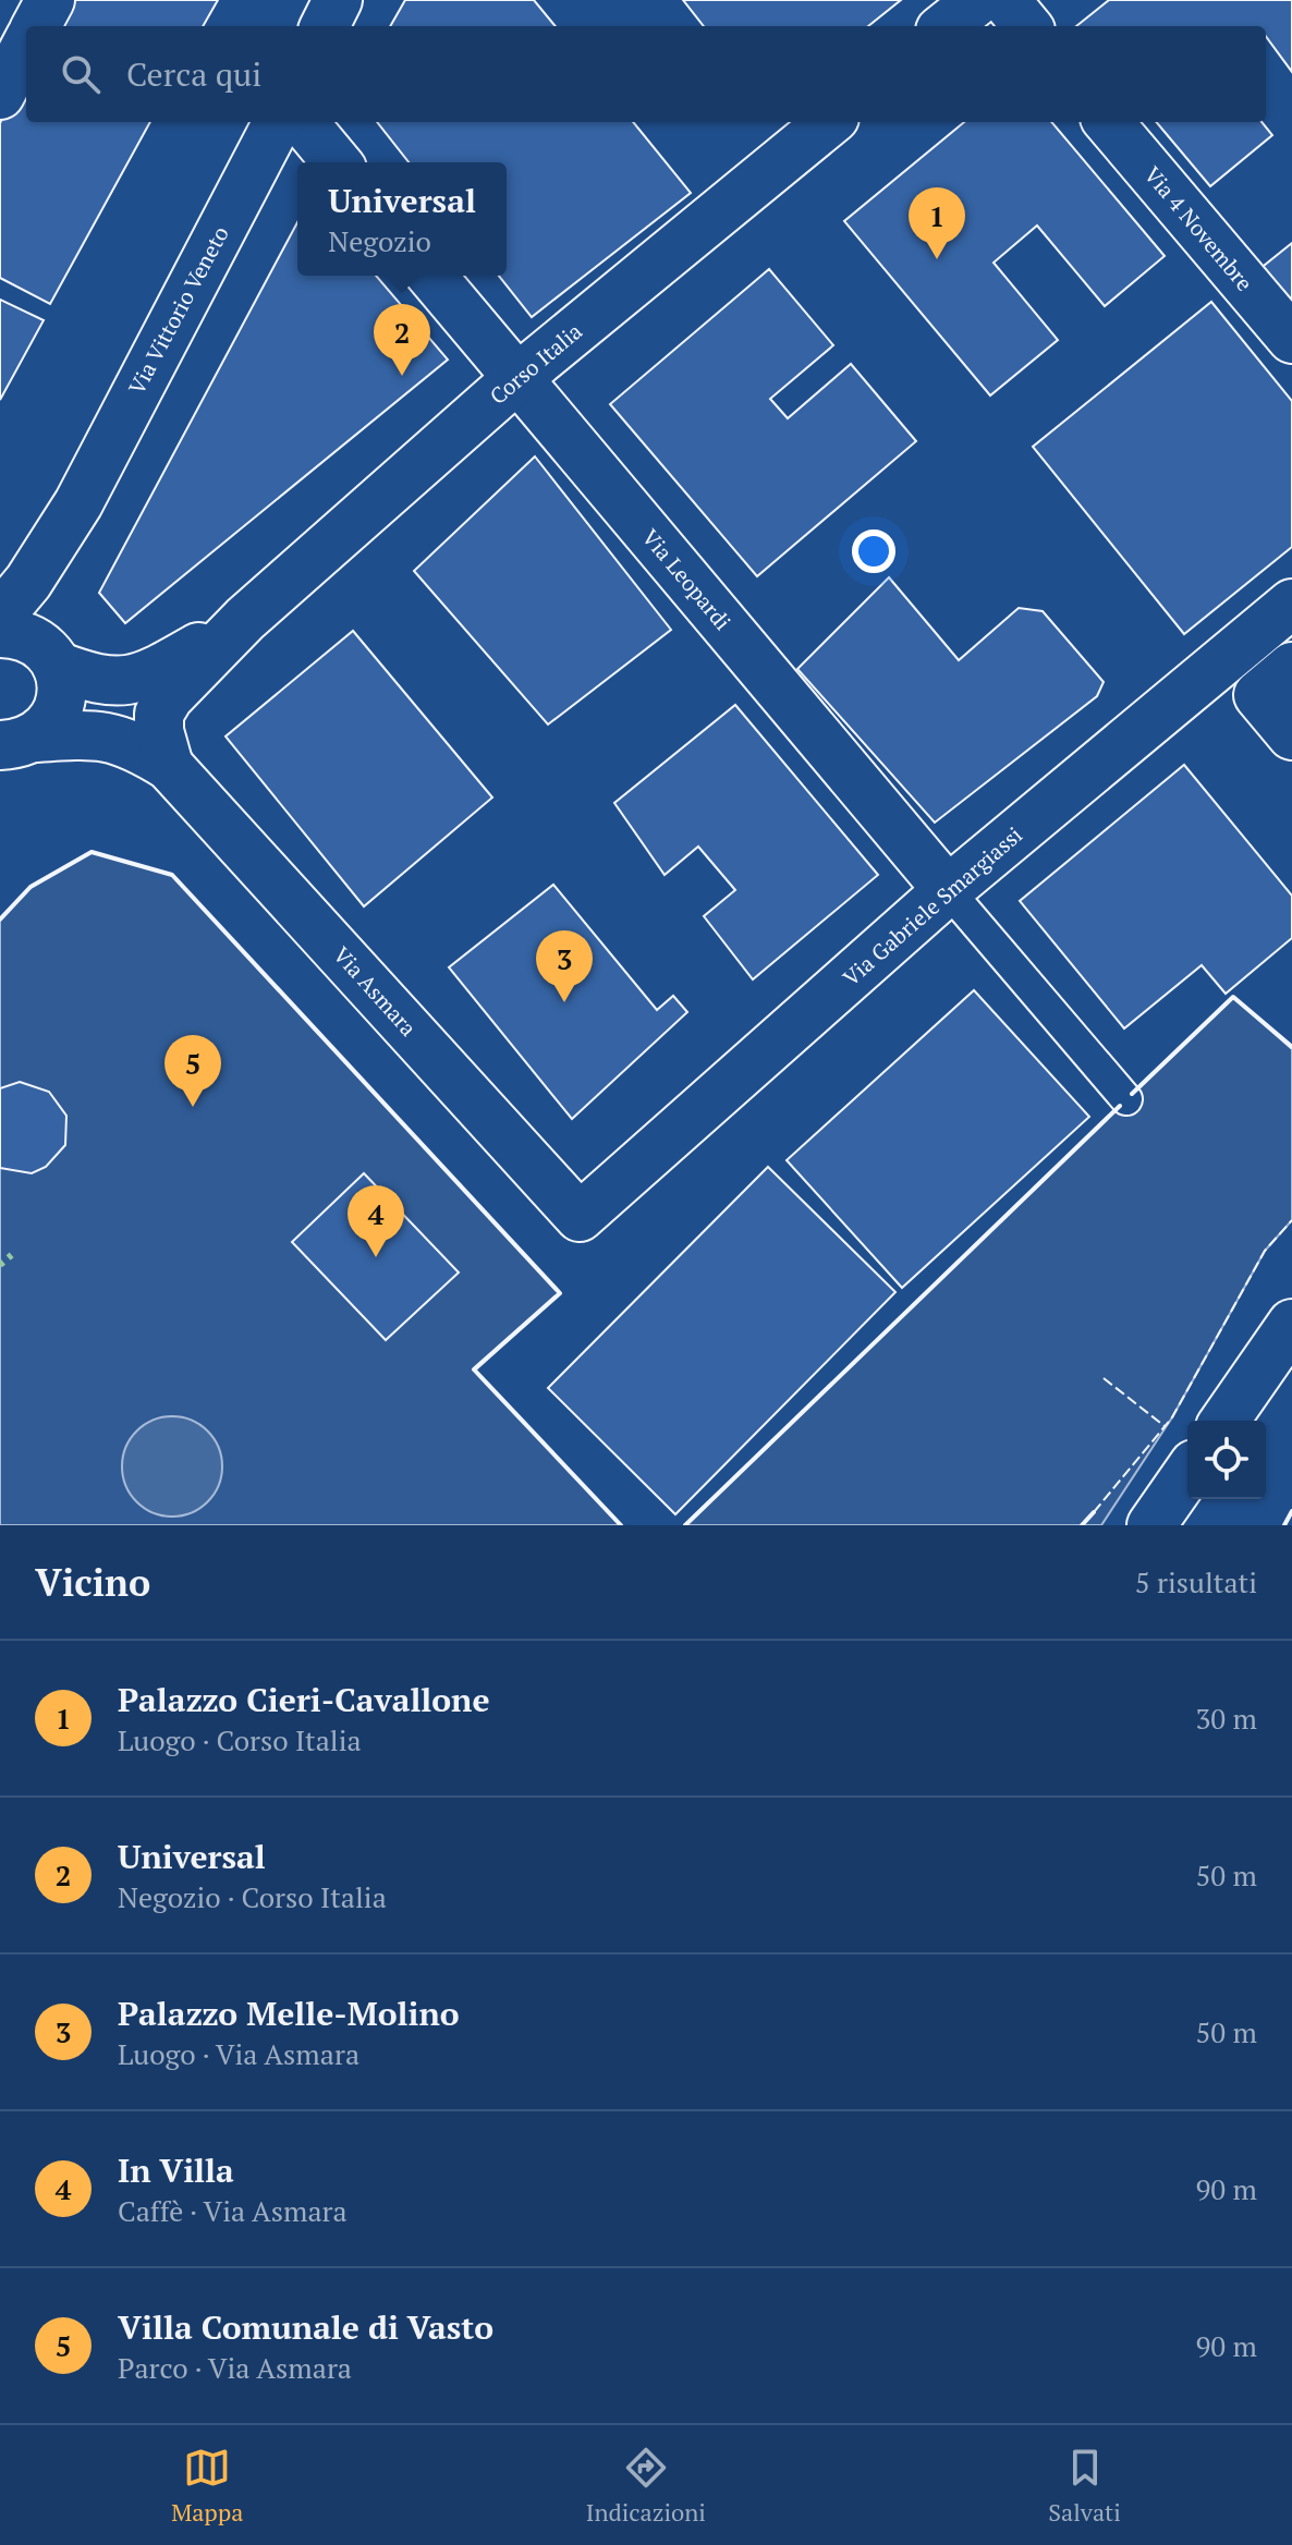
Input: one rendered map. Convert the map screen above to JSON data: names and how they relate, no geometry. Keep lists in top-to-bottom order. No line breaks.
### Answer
{"streets":{"street":["Via 4 Novembre","Via Vittorio Veneto","Corso Italia","Via Leopardi","Via Gabriele Smargiassi","Via Asmara"]},"crossings":[["Corso Italia","Via Leopardi"],["Via Leopardi","Via Gabriele Smargiassi"],["Via Gabriele Smargiassi","Via Asmara"]],"page":{"search":"Cerca qui","popup":["Universal","Negozio"],"pins":["1","2","3","5","4"],"heading":["Vicino","5 risultati"],"list":[{"mark":"1","name":"Palazzo Cieri-Cavallone","note":"Luogo · Corso Italia","value":"30 m"},{"mark":"2","name":"Universal","note":"Negozio · Corso Italia","value":"50 m"},{"mark":"3","name":"Palazzo Melle-Molino","note":"Luogo · Via Asmara","value":"50 m"},{"mark":"4","name":"In Villa","note":"Caffè · Via Asmara","value":"90 m"},{"mark":"5","name":"Villa Comunale di Vasto","note":"Parco · Via Asmara","value":"90 m"}],"nav":["Mappa","Indicazioni","Salvati"]}}
